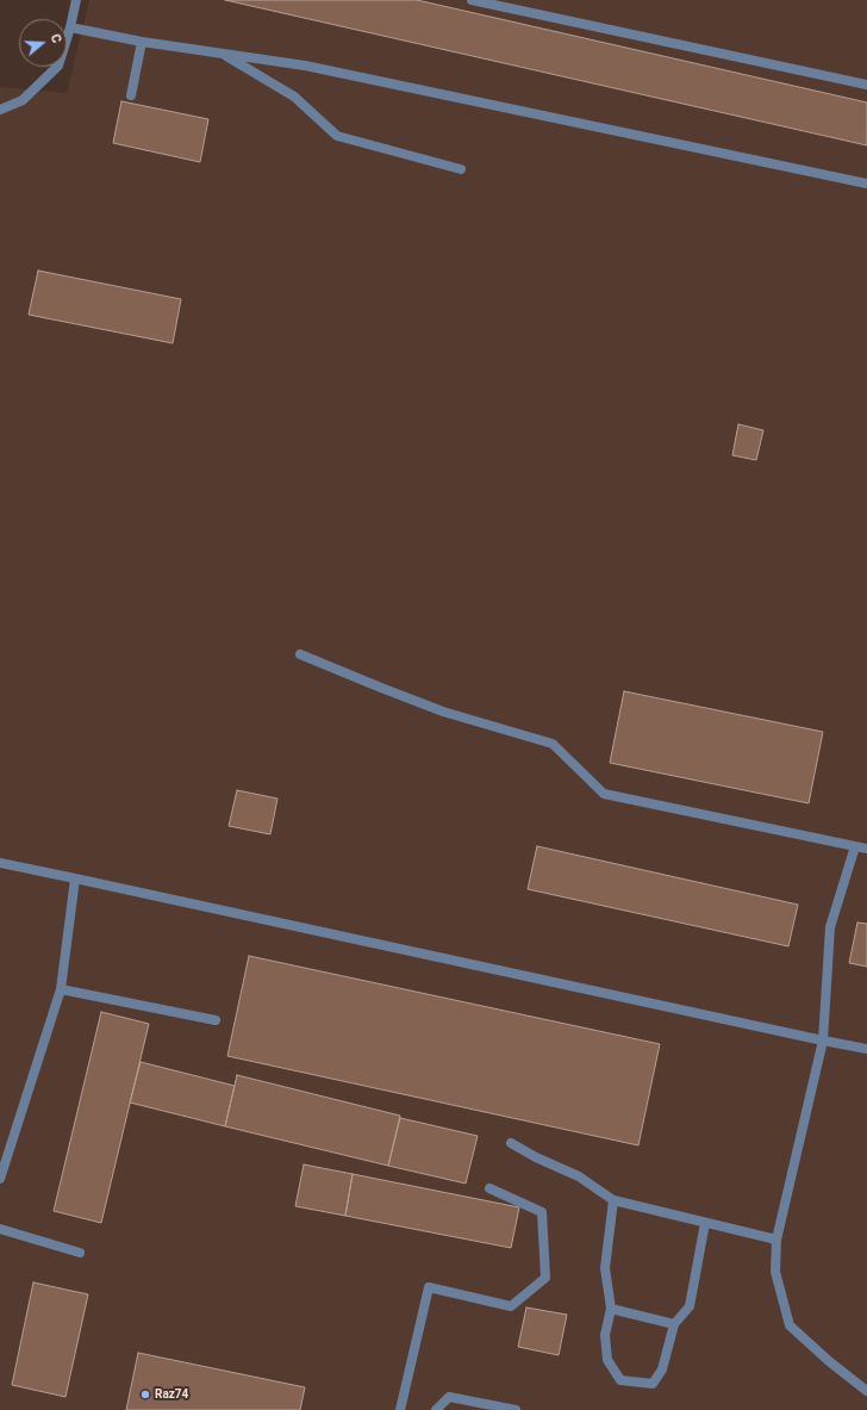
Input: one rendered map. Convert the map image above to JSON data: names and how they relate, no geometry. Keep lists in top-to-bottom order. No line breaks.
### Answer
{"places":["Raz74"],"north":"right"}
